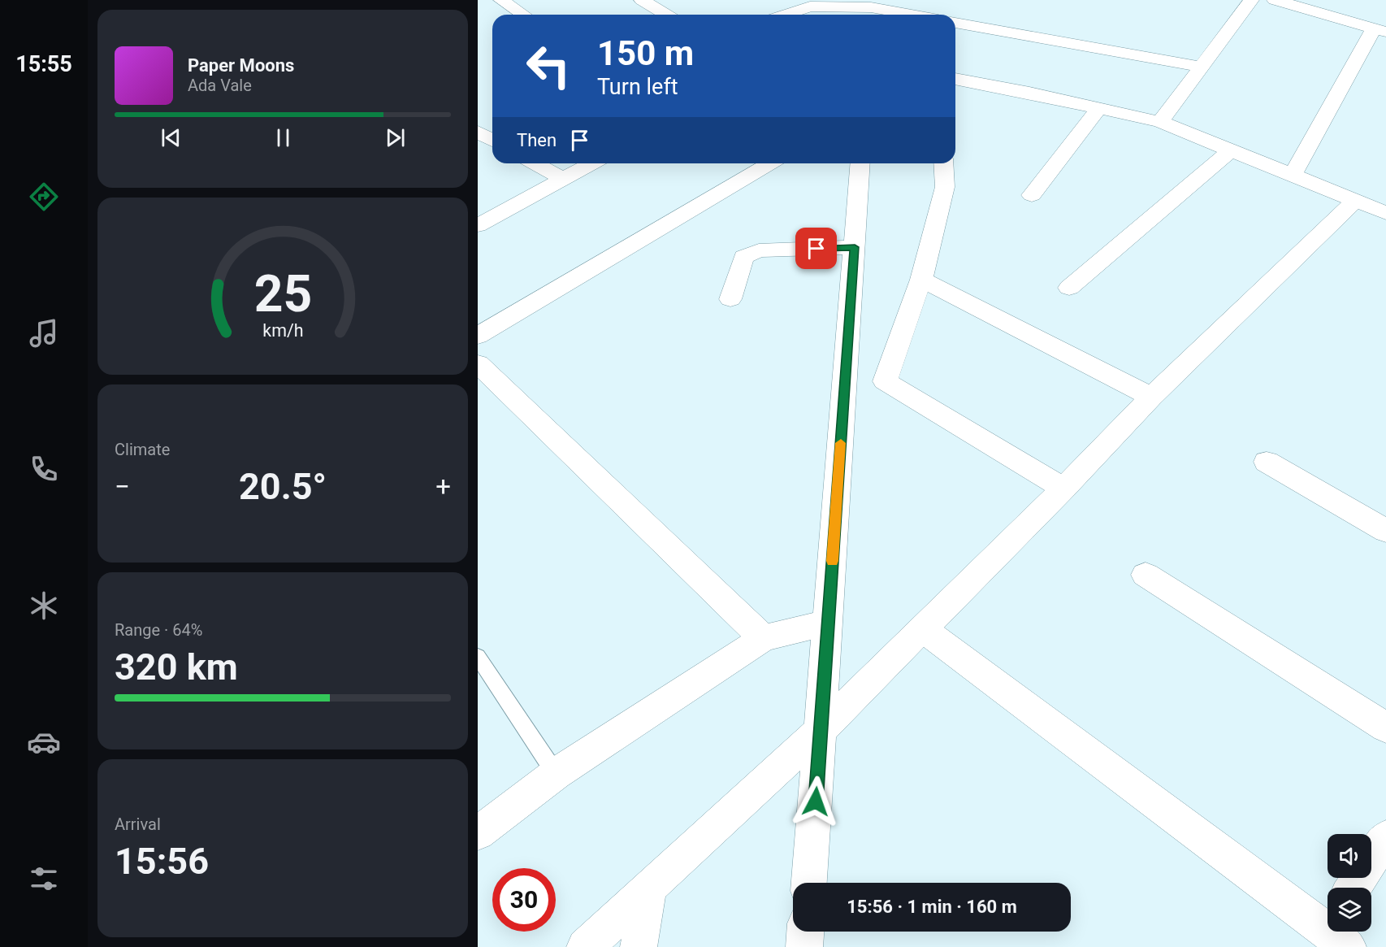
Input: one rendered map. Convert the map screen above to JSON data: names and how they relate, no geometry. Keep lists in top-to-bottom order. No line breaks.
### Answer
{"page":{"tabs":"15:55","turn":["150 m","Turn left"],"song":["Paper Moons","Ada Vale"],"then":"Then","tile":["Climate",["Range · 64%","320 km"],["Arrival","15:56"]],"heat":["−","20.5°","+"],"limit":"30","trip":"15:56 · 1 min · 160 m","gauge":["25","km/h"]}}
